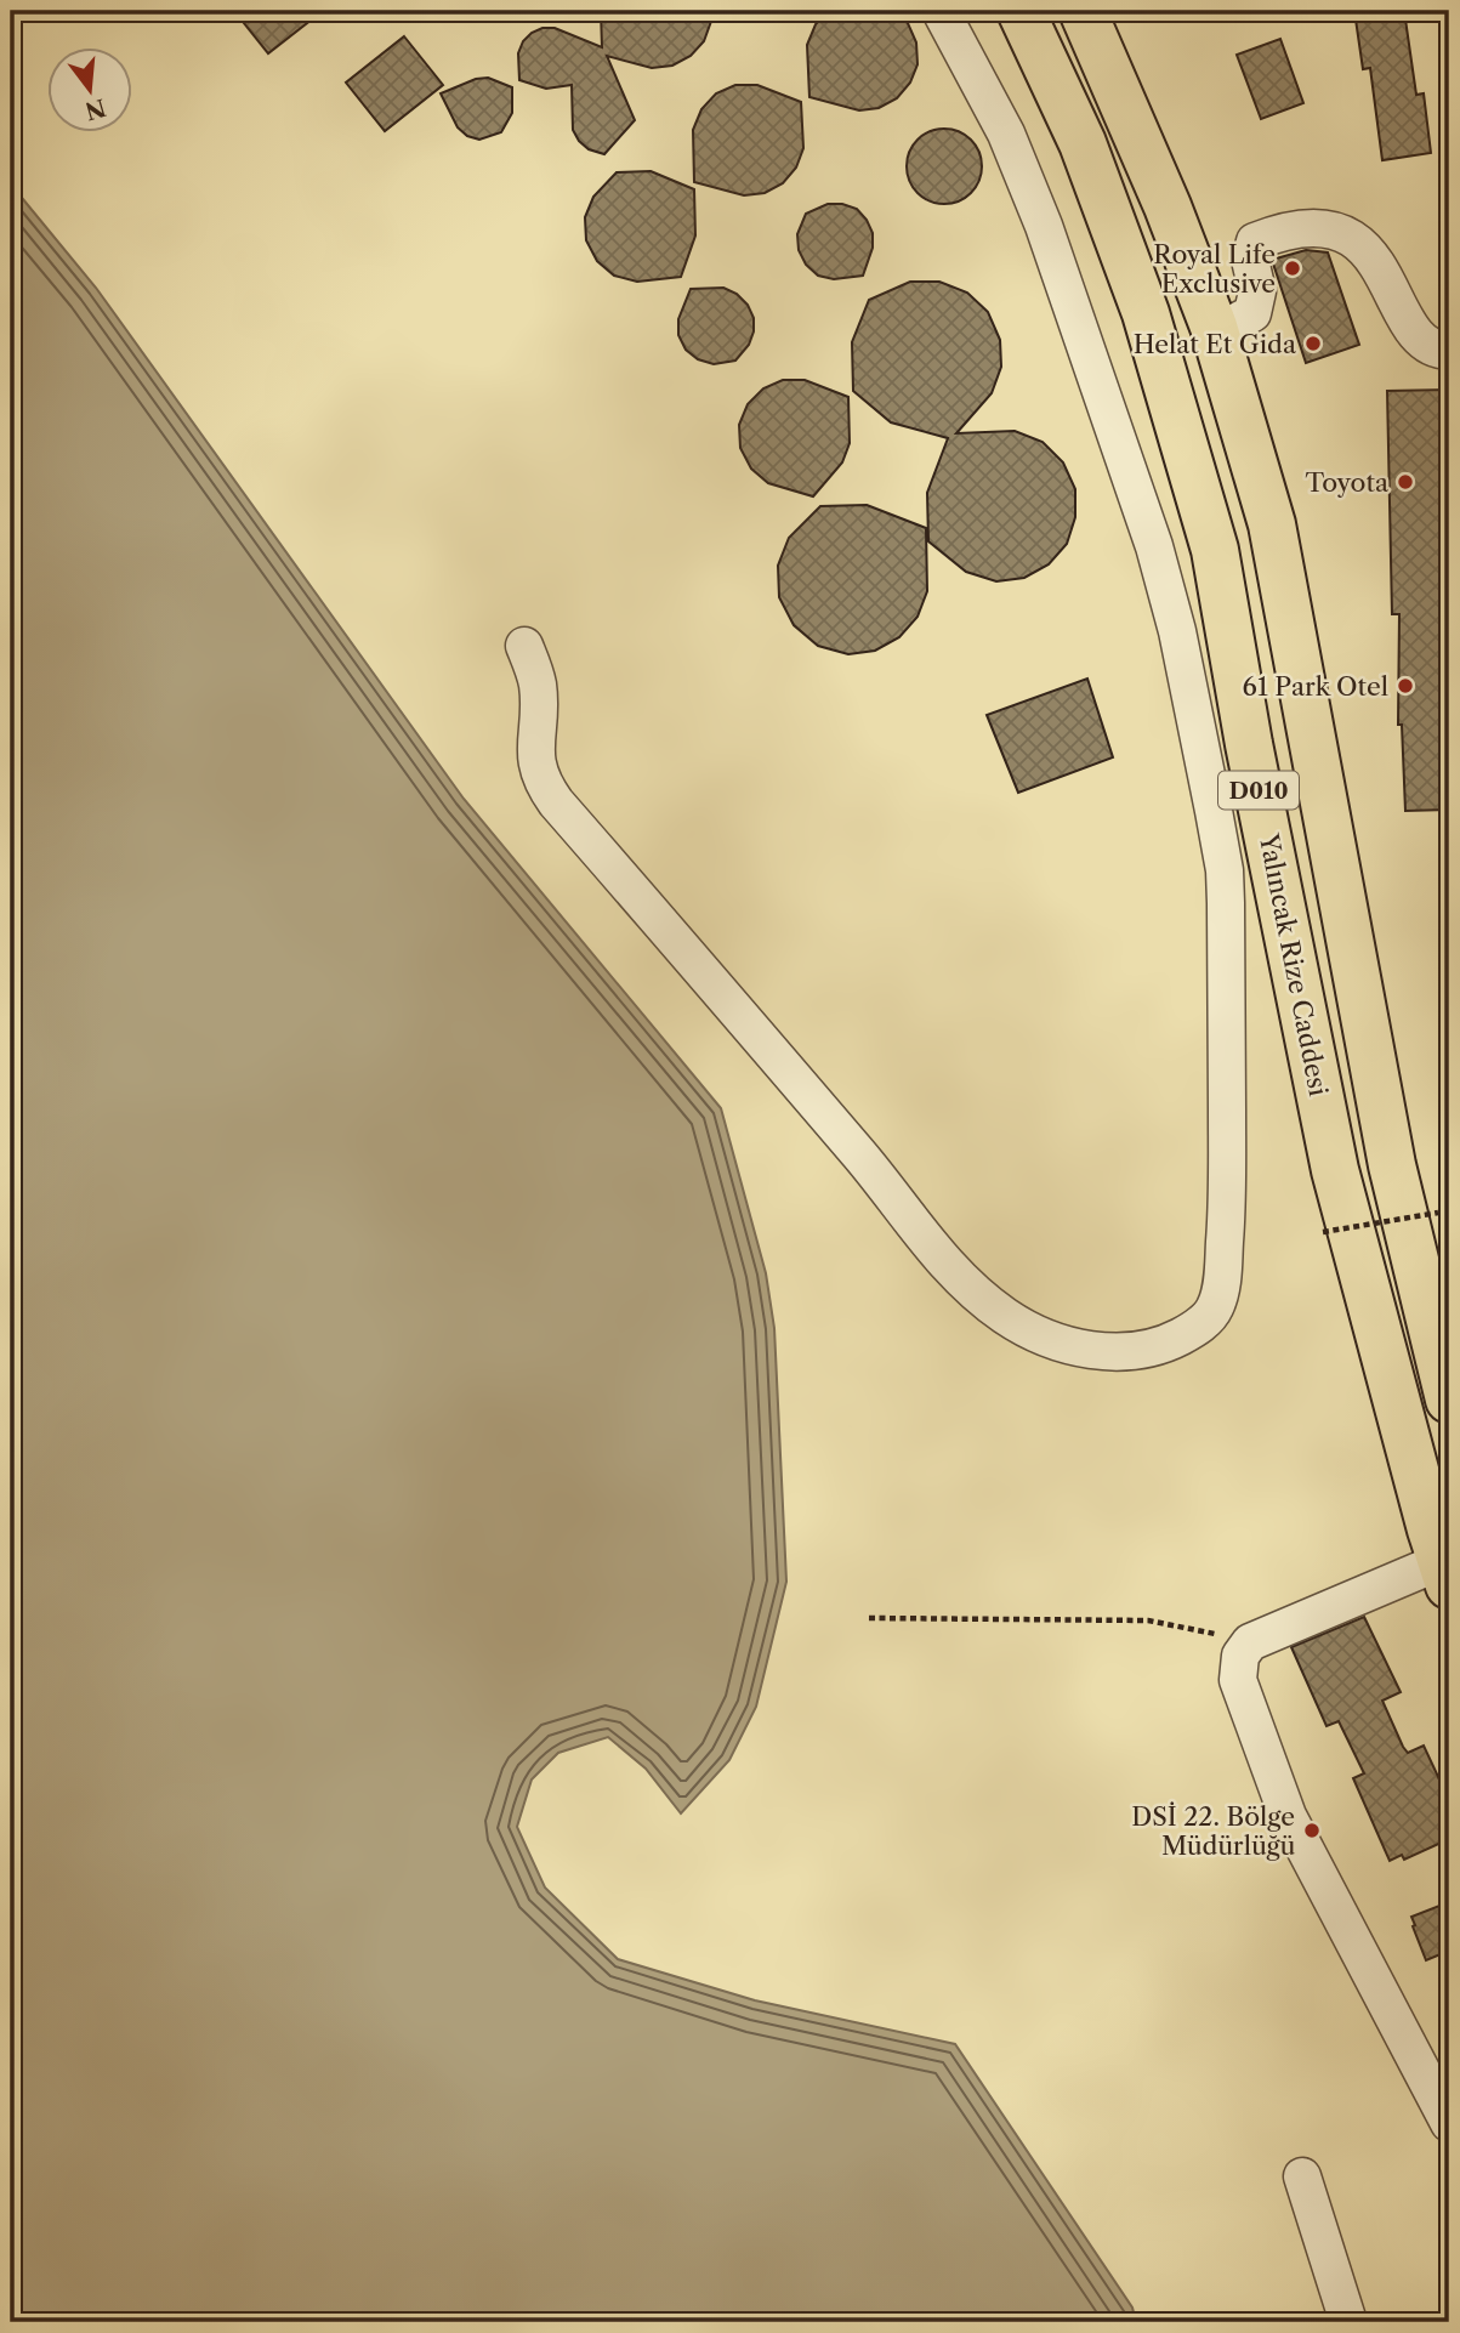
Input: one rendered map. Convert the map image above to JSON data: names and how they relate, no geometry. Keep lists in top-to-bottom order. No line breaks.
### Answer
{"streets":{"highway":["D010","Yalıncak Rize Caddesi"]},"places":["Royal Life Exclusive","Helat Et Gida","Toyota","61 Park Otel","DSİ 22. Bölge Müdürlüğü"],"north":"bottom"}
